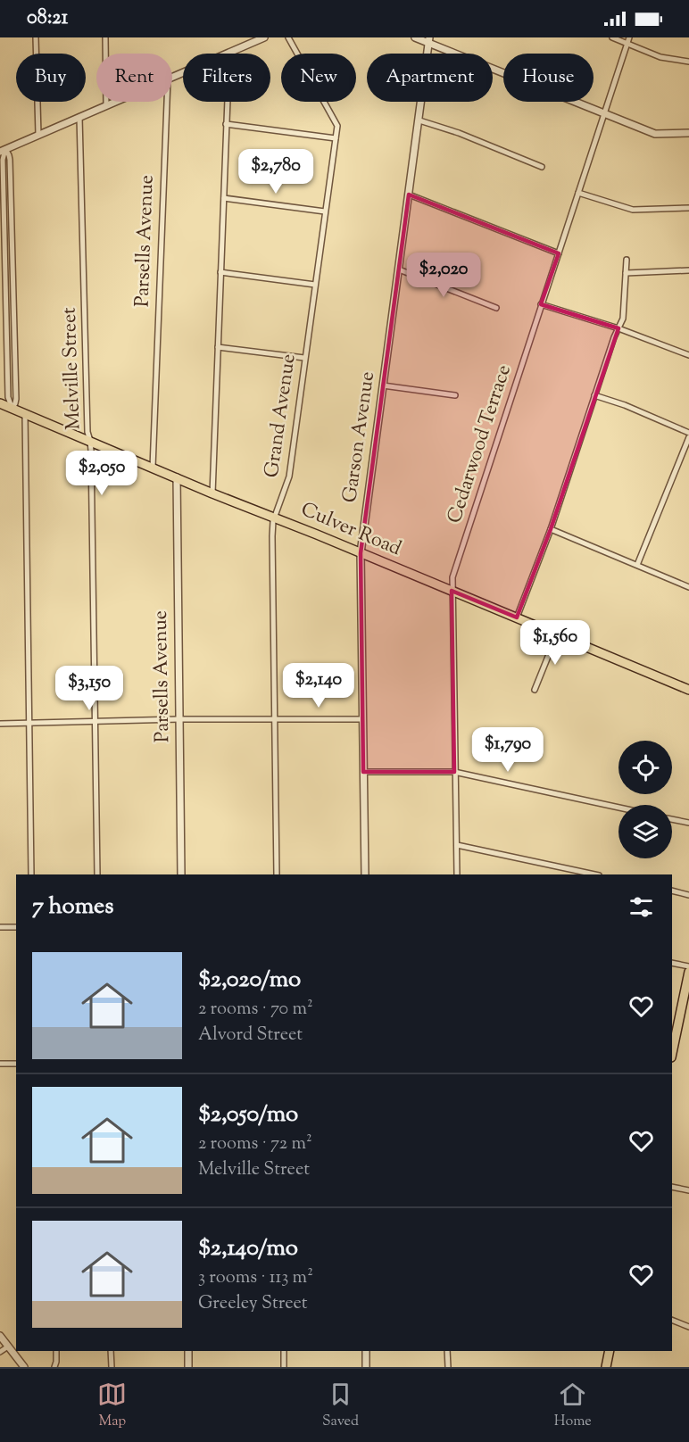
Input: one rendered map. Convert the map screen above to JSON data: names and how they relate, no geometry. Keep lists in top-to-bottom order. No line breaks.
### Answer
{"streets":{"main road":["Culver Road"],"street":["Parsells Avenue","Melville Street","Grand Avenue","Garson Avenue","Cedarwood Terrace"]},"crossings":[["Parsells Avenue","Culver Road"],["Melville Street","Culver Road"],["Grand Avenue","Culver Road"],["Garson Avenue","Culver Road"],["Cedarwood Terrace","Culver Road"]],"page":{"status":"08:21","chip":["Buy","Rent","Filters","New","Apartment","House"],"price":["$2,780","$2,020","$2,050","$1,560","$2,140","$3,150","$1,790"],"heading":"7 homes","list":[{"name":"$2,020/mo","note":"2 rooms · 70 m² · Alvord Street"},{"name":"$2,050/mo","note":"2 rooms · 72 m² · Melville Street"},{"name":"$2,140/mo","note":"3 rooms · 113 m² · Greeley Street"}],"tabs":["Map","Saved","Home"]}}
